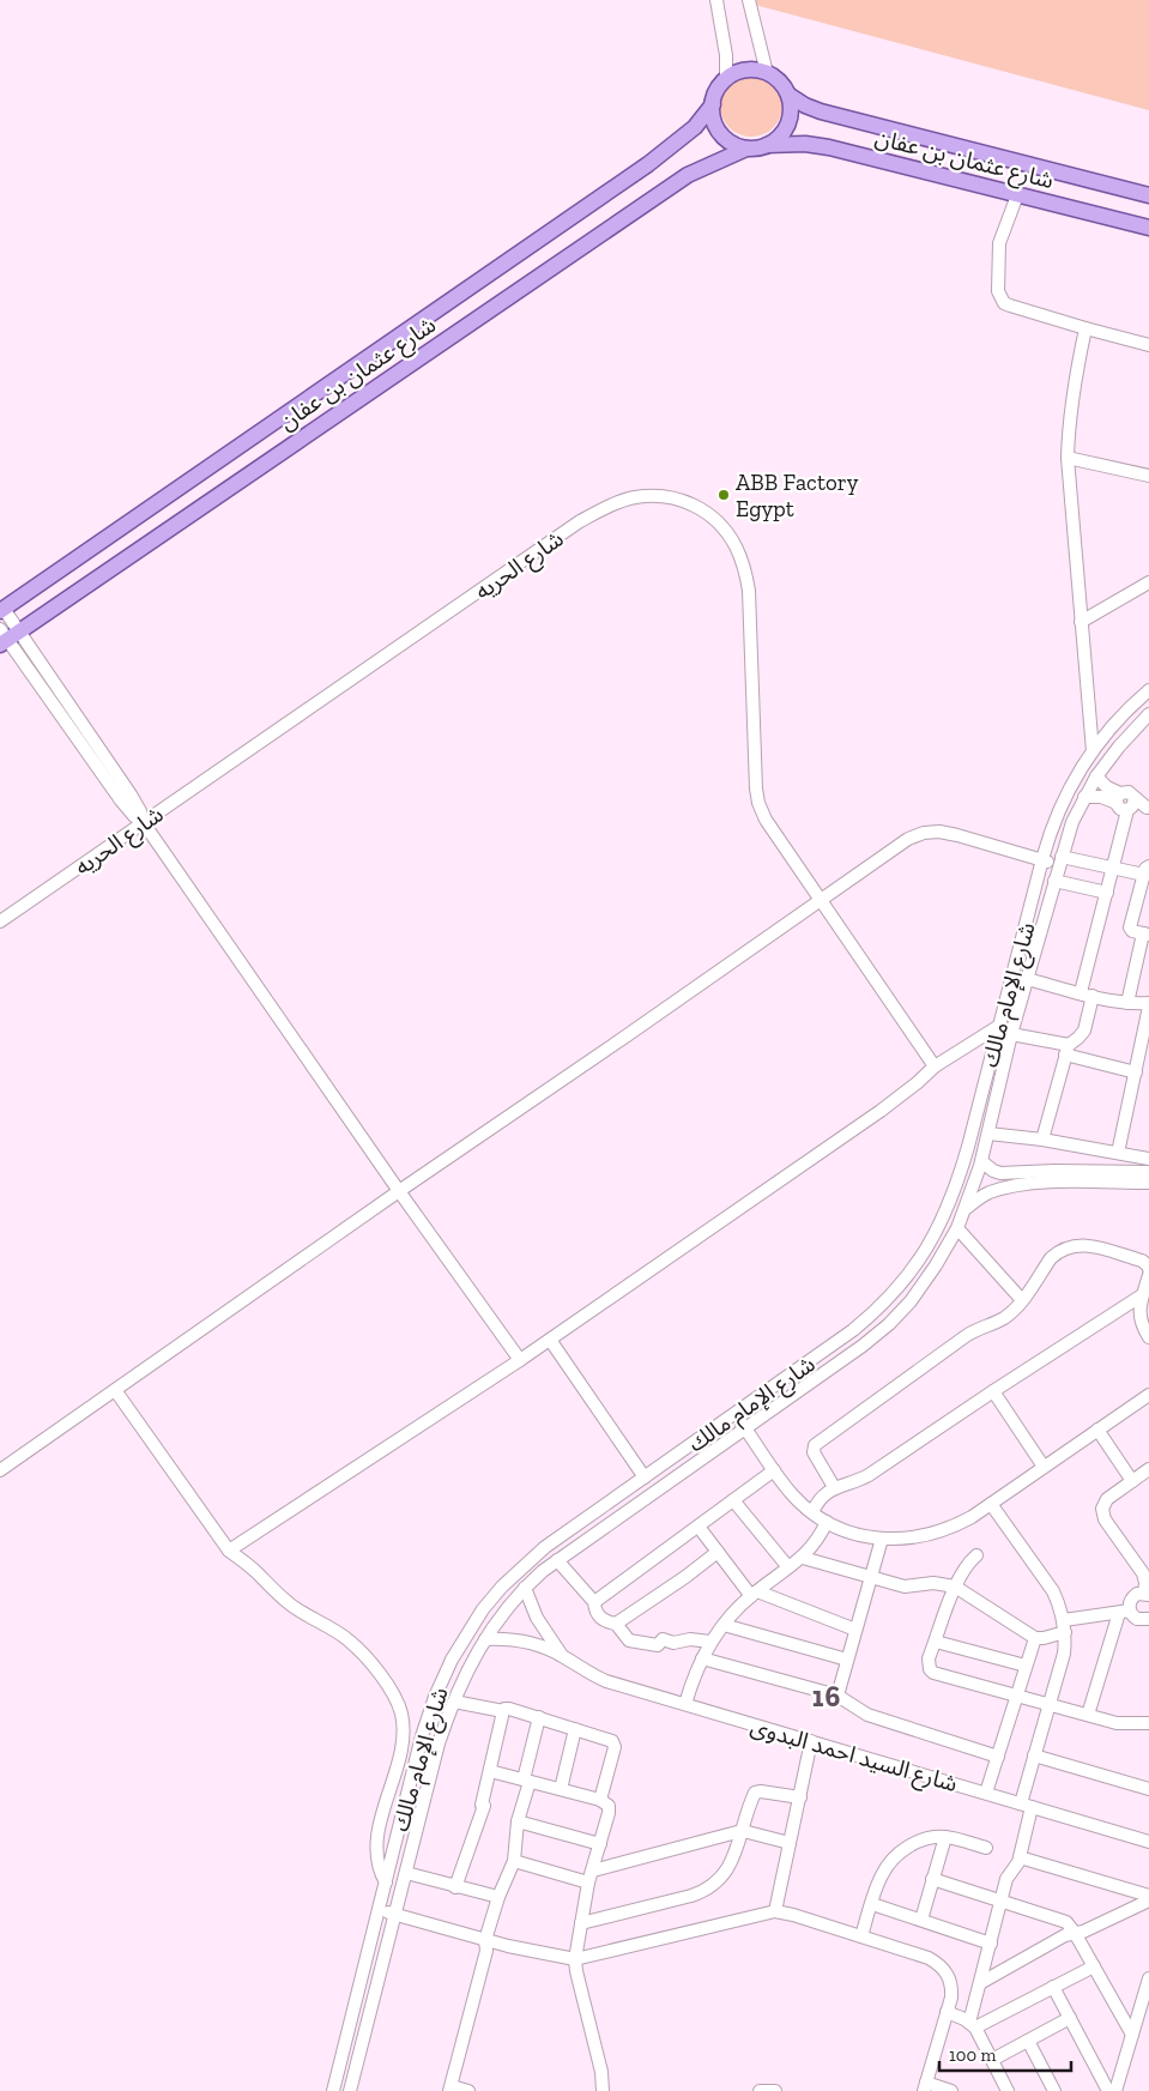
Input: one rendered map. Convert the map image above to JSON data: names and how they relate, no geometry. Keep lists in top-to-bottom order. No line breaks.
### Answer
{"streets":{"main road":["شارع عثمان بن عفان"],"street":["شارع الحريه","شارع الإمام مالك","شارع السيد احمد البدوى"]},"crossings":[["شارع الإمام مالك","شارع السيد احمد البدوى"]],"districts":["16"],"places":["ABB Factory Egypt"],"scale_bar":"100 m"}
